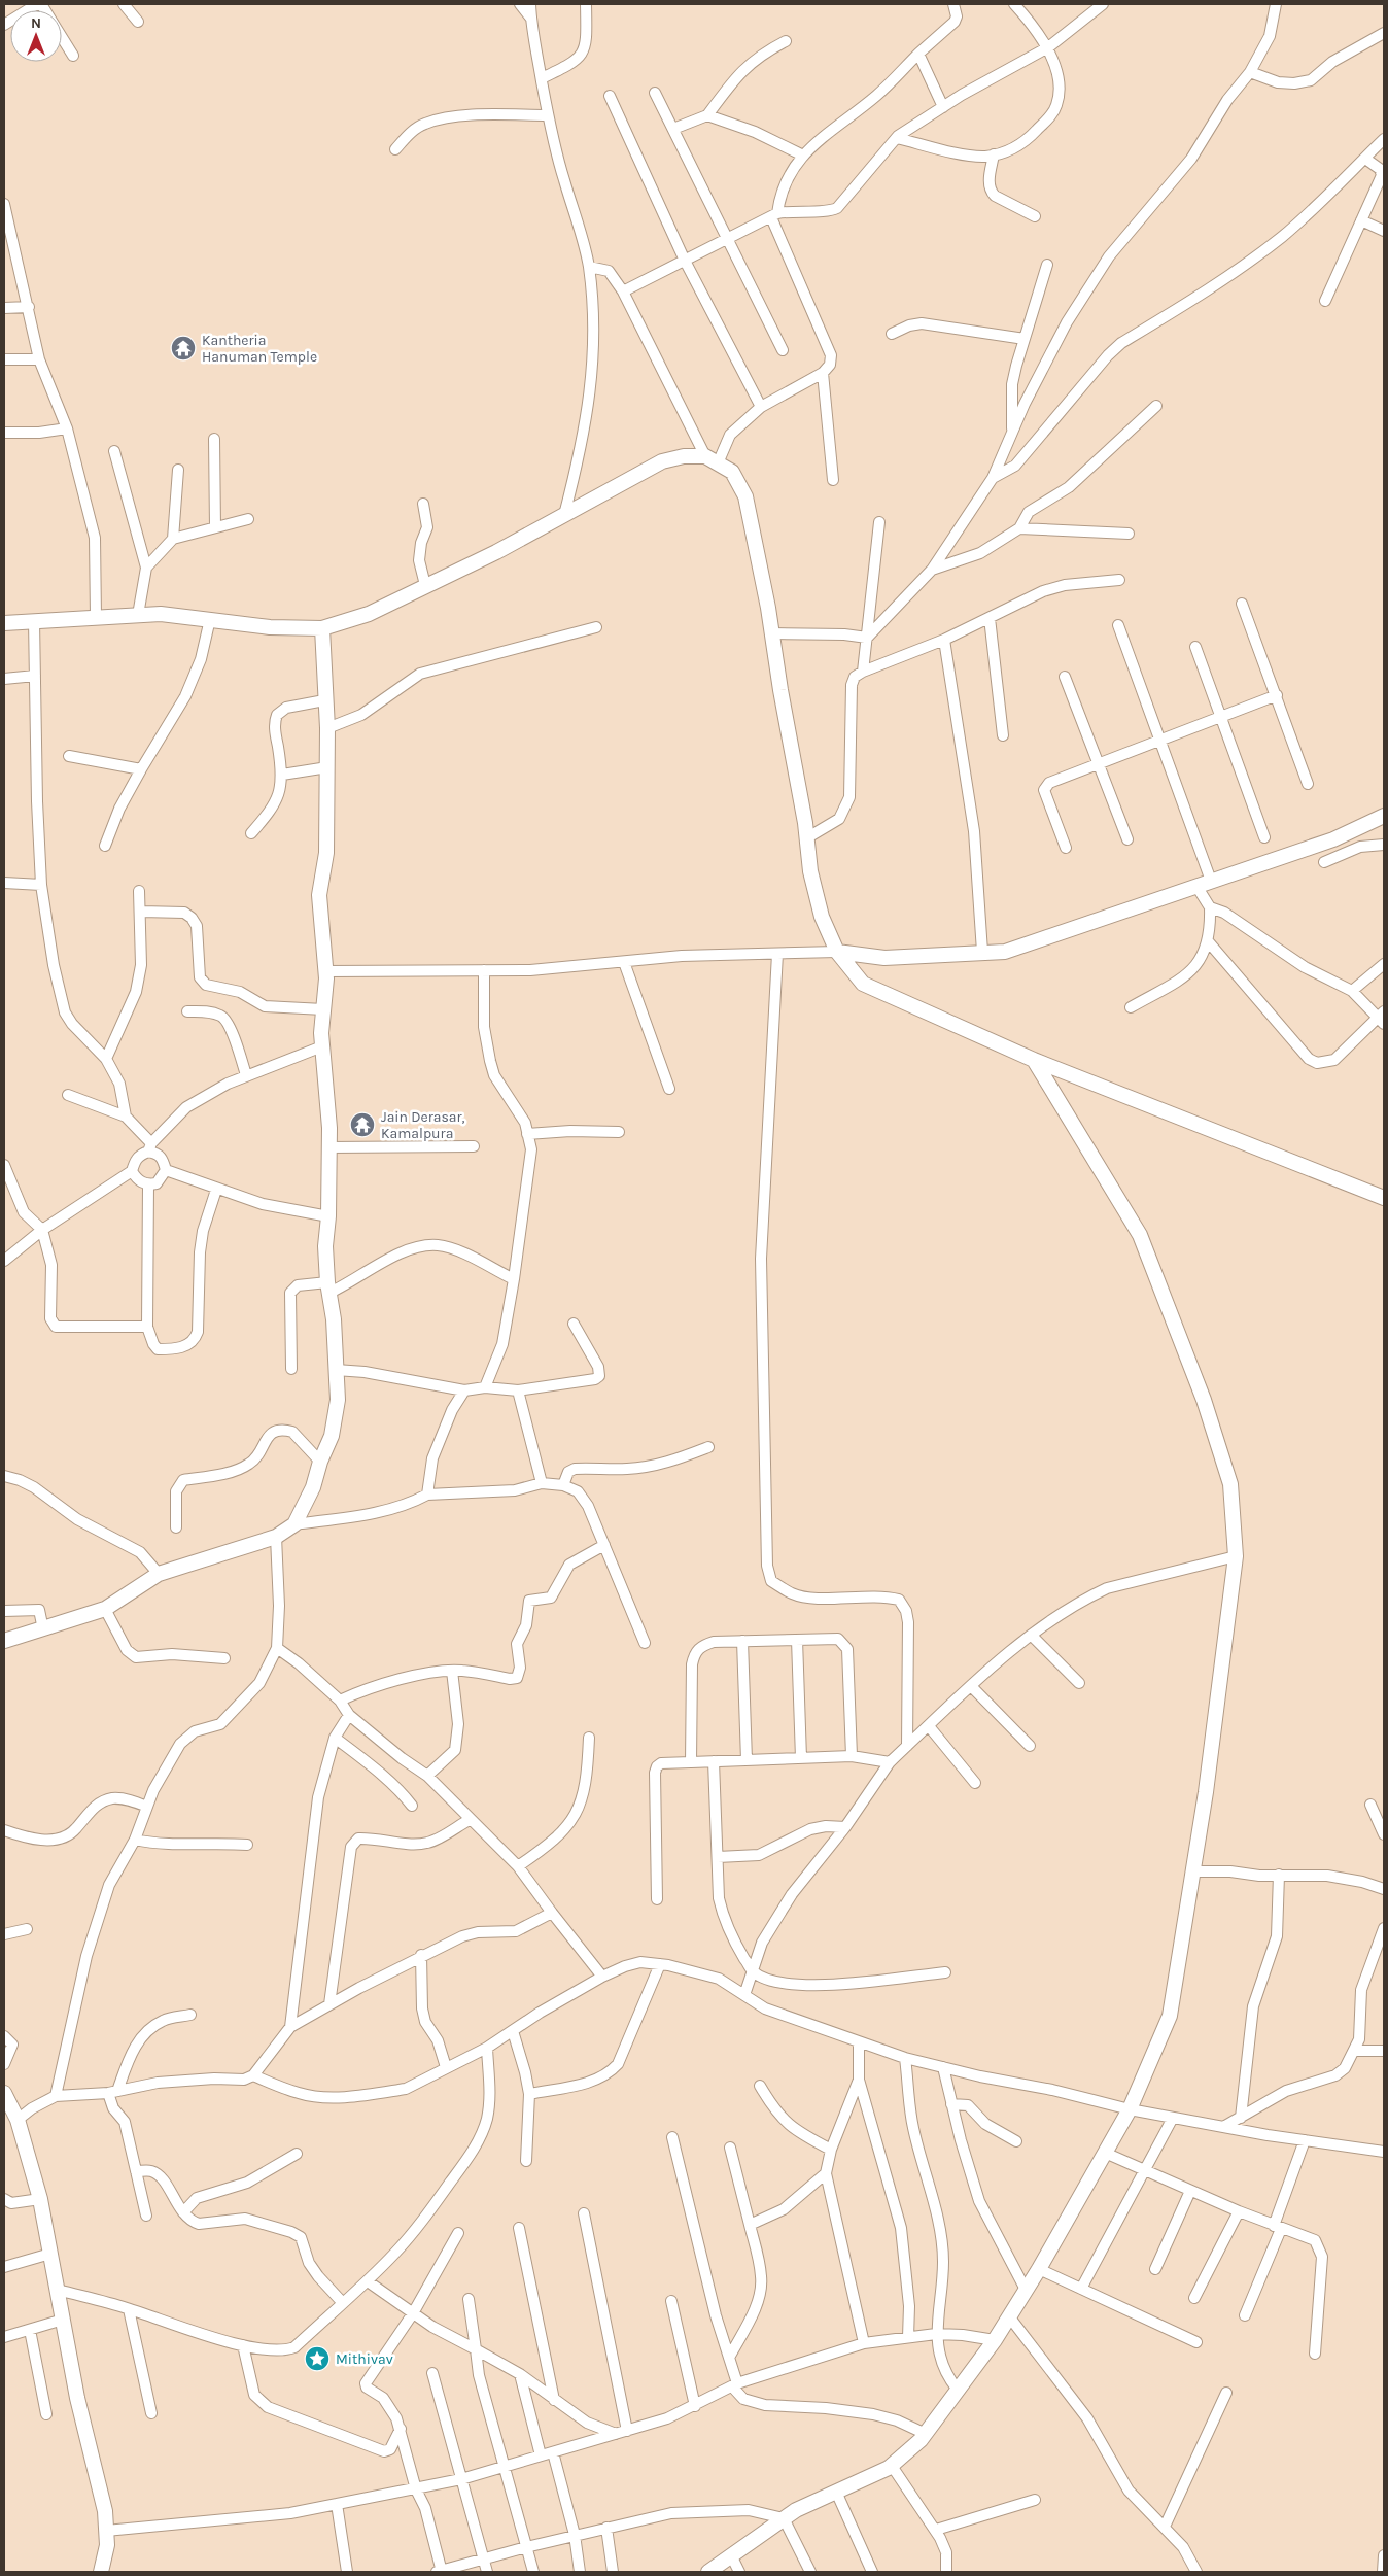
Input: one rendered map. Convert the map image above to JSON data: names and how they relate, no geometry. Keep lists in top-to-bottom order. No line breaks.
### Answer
{"places":{"temple":["Kantheria Hanuman Temple","Jain Derasar, Kamalpura"],"place":["Mithivav"]},"north":"top"}
